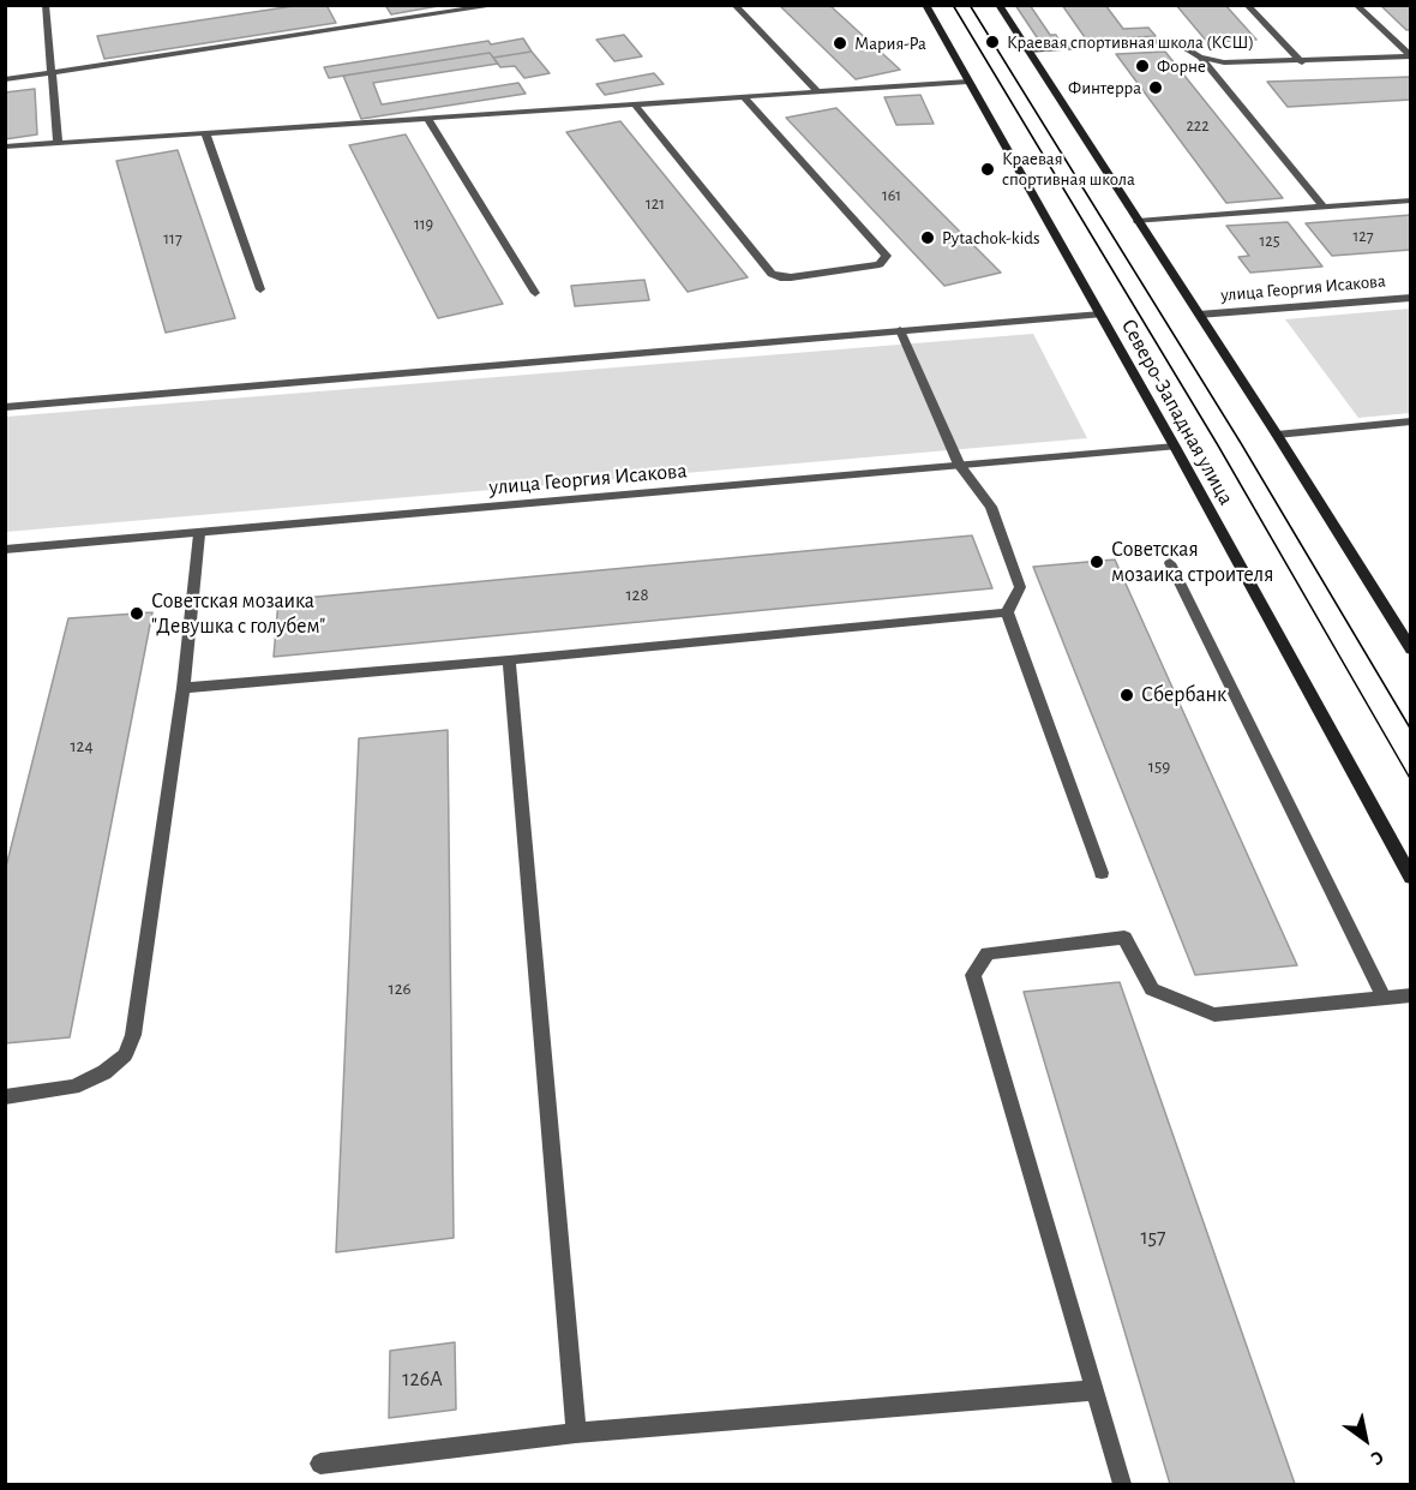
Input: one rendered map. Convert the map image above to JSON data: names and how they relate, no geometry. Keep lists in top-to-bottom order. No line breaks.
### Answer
{"streets":{"main road":["Северо-Западная улица"],"street":["улица Георгия Исакова"]},"crossings":[["улица Георгия Исакова","Северо-Западная улица"]],"places":["Краевая спортивная школа (КСШ)","Мария-Ра","Форне","Финтерра","Краевая спортивная школа","Pytachok-kids","Советская мозаика строителя","Советская мозаика \"Девушка с голубем\"","Сбербанк"],"house_numbers":["222","161","121","119","127","117","125","128","124","159","126","157","126А"],"north":"bottom right"}
